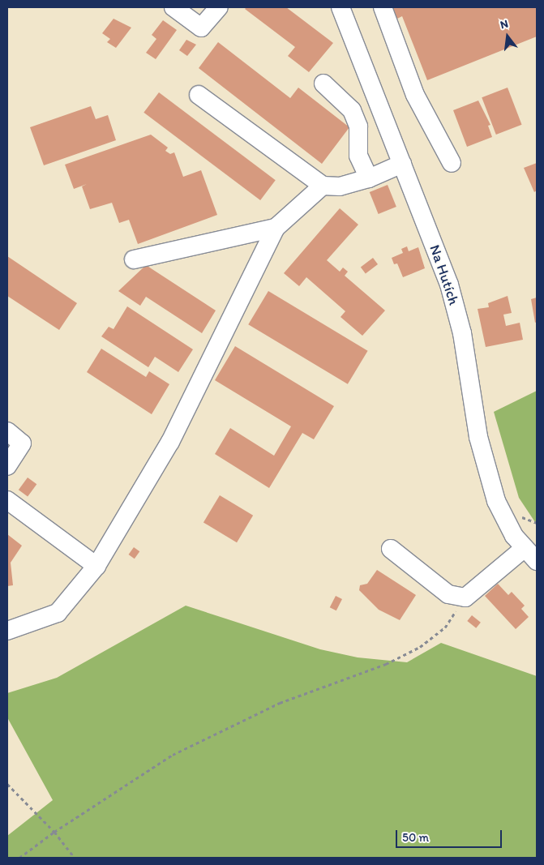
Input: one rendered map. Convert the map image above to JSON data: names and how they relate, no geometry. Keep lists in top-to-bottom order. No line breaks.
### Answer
{"streets":{"street":["Na Hutích"]},"scale_bar":"50 m","north":"top"}
